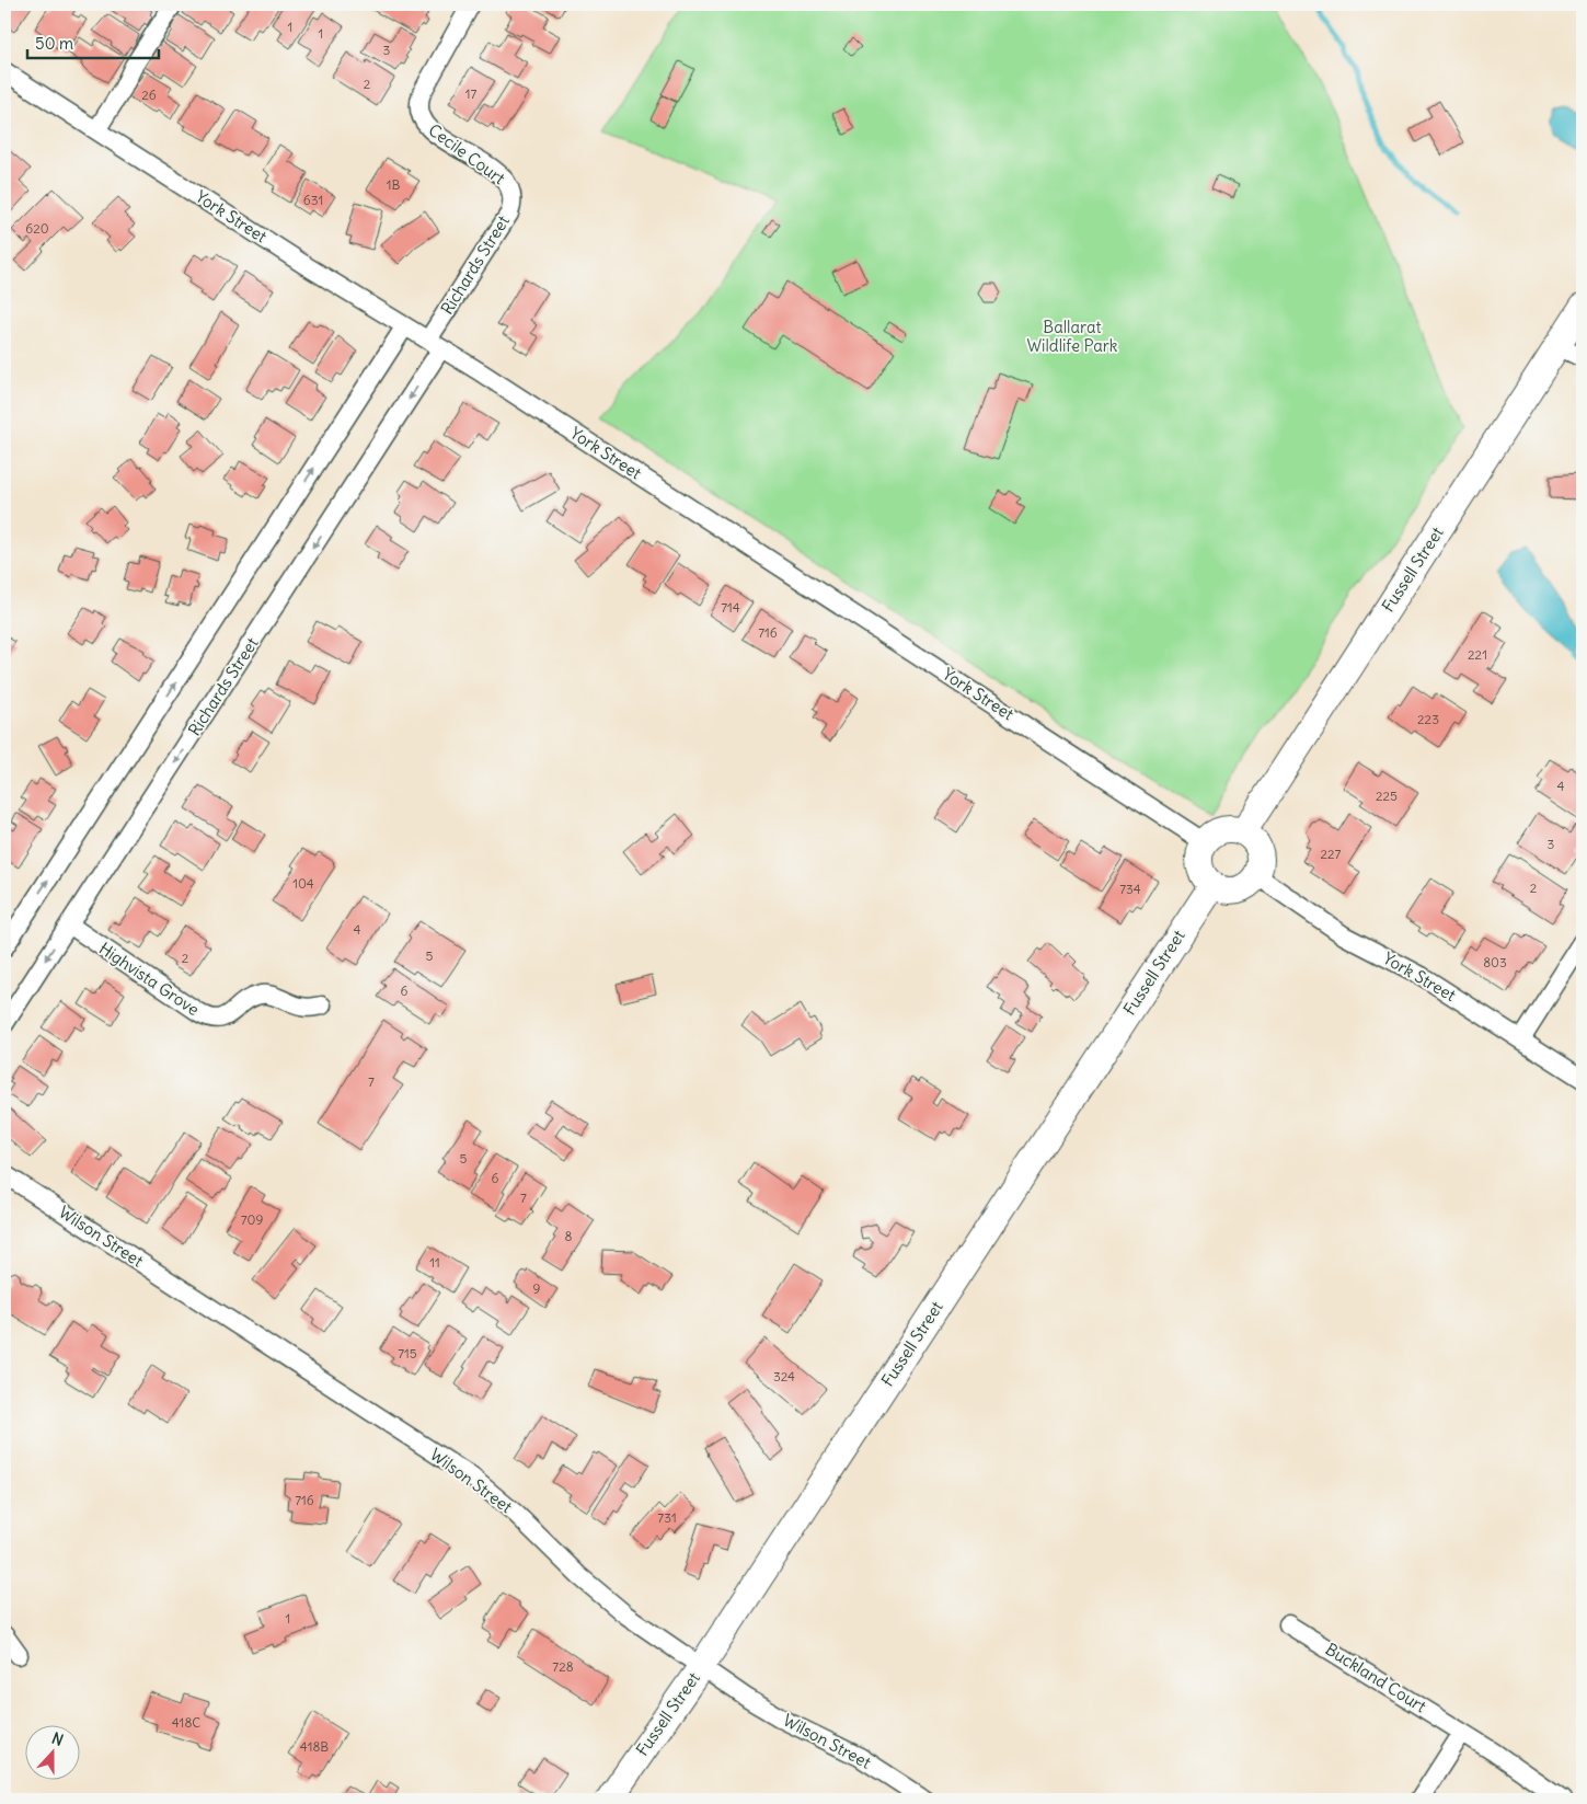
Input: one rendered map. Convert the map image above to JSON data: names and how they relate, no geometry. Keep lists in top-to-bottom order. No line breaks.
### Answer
{"streets":{"street":["Cecile Court","York Street","Richards Street","Fussell Street","Highvista Grove","Wilson Street","Buckland Court"]},"crossings":[["Cecile Court","Richards Street"],["York Street","Richards Street"],["York Street","Fussell Street"],["Richards Street","Highvista Grove"],["Fussell Street","Wilson Street"]],"parks":["Ballarat Wildlife Park"],"house_numbers":["1","1","3","2","17","26","1B","631","620","714","716","221","223","4","225","3","227","104","2","734","4","5","2","803","6","7","5","6","7","709","8","11","9","715","324","716","731","1","728","418C","418B"],"scale_bar":"50 m","north":"top"}
